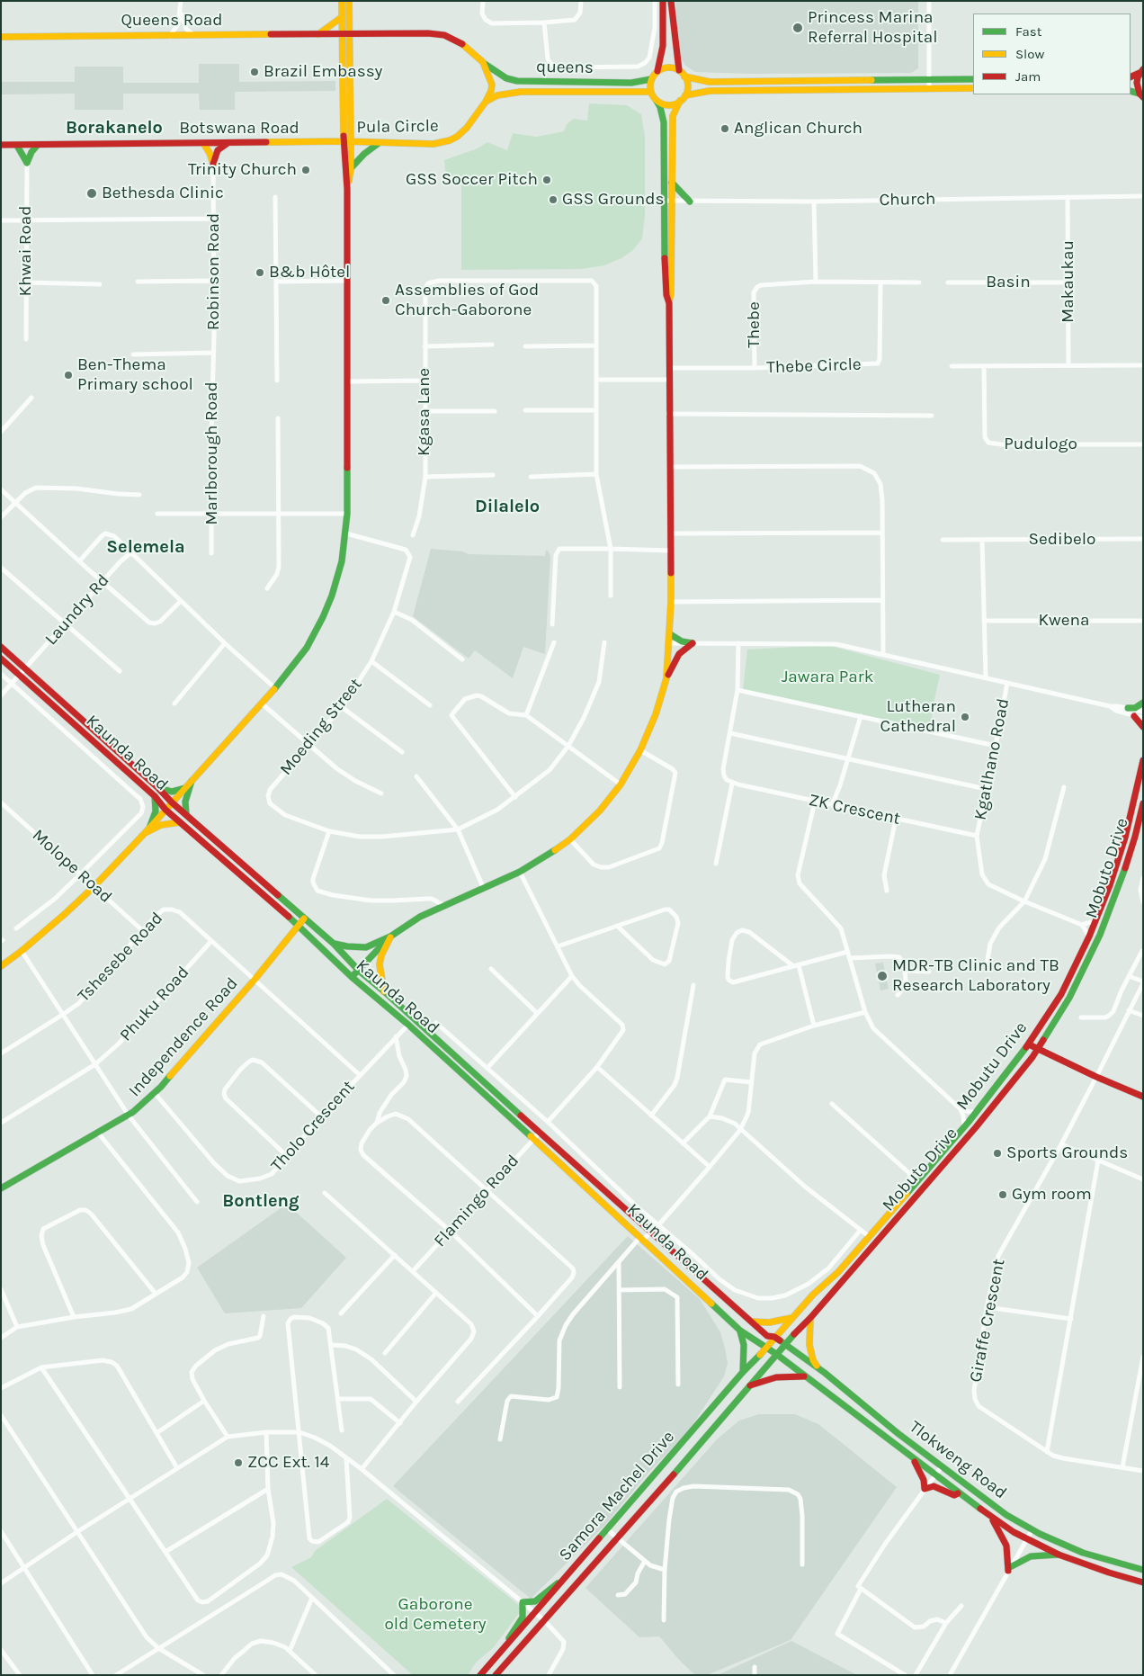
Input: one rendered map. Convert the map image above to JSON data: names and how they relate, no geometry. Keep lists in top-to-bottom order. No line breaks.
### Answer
{"streets":{"main road":["Queens Road","queens","Pula Circle","Botswana Road","Kaunda Road","Mobuto Drive","Independence Road","Mobutu Drive","Tlokweng Road","Samora Machel Drive"],"street":["Church","Khwai Road","Robinson Road","Makaukau","Basin","Thebe","Thebe Circle","Kgasa Lane","Pudulogo","Marlborough Road","Sedibelo","Laundry Rd","Kwena","Moeding Street","Kgatlhano Road","ZK Crescent","Molope Road","Tshesebe Road","Phuku Road","Tholo Crescent","Flamingo Road","Giraffe Crescent"]},"crossings":[["Queens Road","queens"],["Queens Road","Pula Circle"],["queens","Pula Circle"],["Pula Circle","Botswana Road"],["Church","Makaukau"],["Robinson Road","Marlborough Road"],["Makaukau","Basin"],["Thebe","Thebe Circle"],["Laundry Rd","Kaunda Road"],["Kaunda Road","Independence Road"],["Kaunda Road","Mobutu Drive"],["Kaunda Road","Tholo Crescent"],["Kaunda Road","Flamingo Road"],["Kaunda Road","Tlokweng Road"],["Kaunda Road","Samora Machel Drive"],["Kgatlhano Road","ZK Crescent"],["Molope Road","Tshesebe Road"],["Mobuto Drive","Tlokweng Road"],["Tshesebe Road","Phuku Road"],["Tshesebe Road","Independence Road"],["Tshesebe Road","Tholo Crescent"],["Independence Road","Tholo Crescent"],["Mobutu Drive","Tlokweng Road"],["Mobutu Drive","Samora Machel Drive"],["Tlokweng Road","Samora Machel Drive"]],"districts":["Borakanelo","Dilalelo","Selemela","Bontleng"],"parks":["Jawara Park","Gaborone old Cemetery"],"places":["Princess Marina Referral Hospital","Brazil Embassy","Anglican Church","Trinity Church","GSS Soccer Pitch","Bethesda Clinic","GSS Grounds","B&b Hôtel","Assemblies of God Church-Gaborone","Ben-Thema Primary school","Lutheran Cathedral","MDR-TB Clinic and TB Research Laboratory","Sports Grounds","Gym room","ZCC Ext. 14"],"legend":["Fast","Slow","Jam"]}
